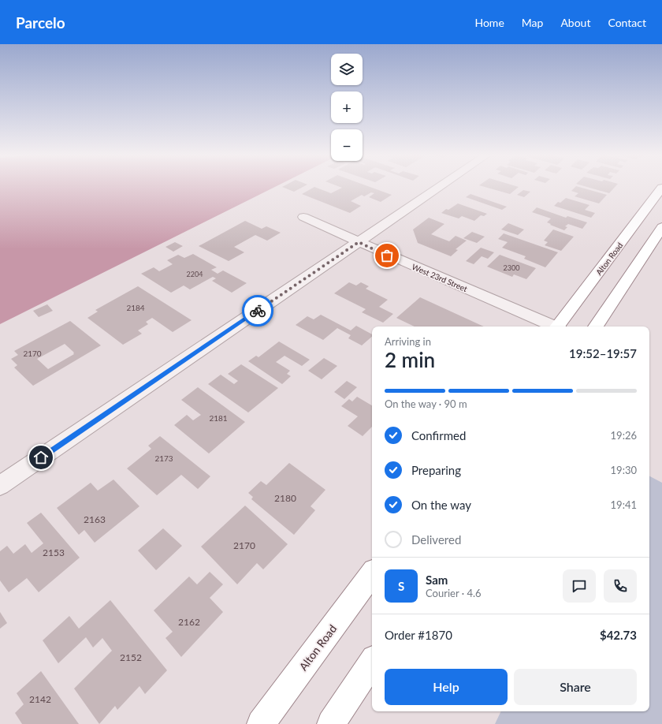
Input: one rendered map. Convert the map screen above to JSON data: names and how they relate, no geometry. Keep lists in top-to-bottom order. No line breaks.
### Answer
{"streets":{"highway":["Alton Road"],"street":["West 23rd Street"]},"house_numbers":["2300","2204","2184","2170","2181","2173","2180","2163","2170","2153","2162","2152","2142"],"page":{"header":"Parcelo","nav":["Home","Map","About","Contact"],"map_buttons":["+","−"],"heading":["2 min","Arriving in","19:52–19:57"],"panel":["Sam","Courier · 4.6","Order #1870","$42.73"],"bar":"On the way · 90 m","list":[["Confirmed","19:26"],["Preparing","19:30"],["On the way","19:41"],"Delivered"],"round":"S","buttons":["Help","Share"]}}
